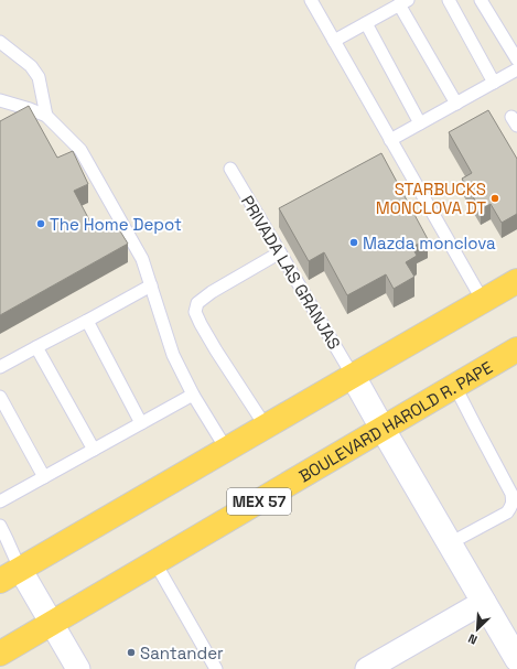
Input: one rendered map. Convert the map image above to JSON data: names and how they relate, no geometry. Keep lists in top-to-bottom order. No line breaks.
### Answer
{"streets":{"highway":["BOULEVARD HAROLD R. PAPE","MEX 57"],"lane":["PRIVADA LAS GRANJAS"]},"places":["STARBUCKS MONCLOVA DT","The Home Depot","Mazda monclova","Santander"],"north":"bottom left"}
